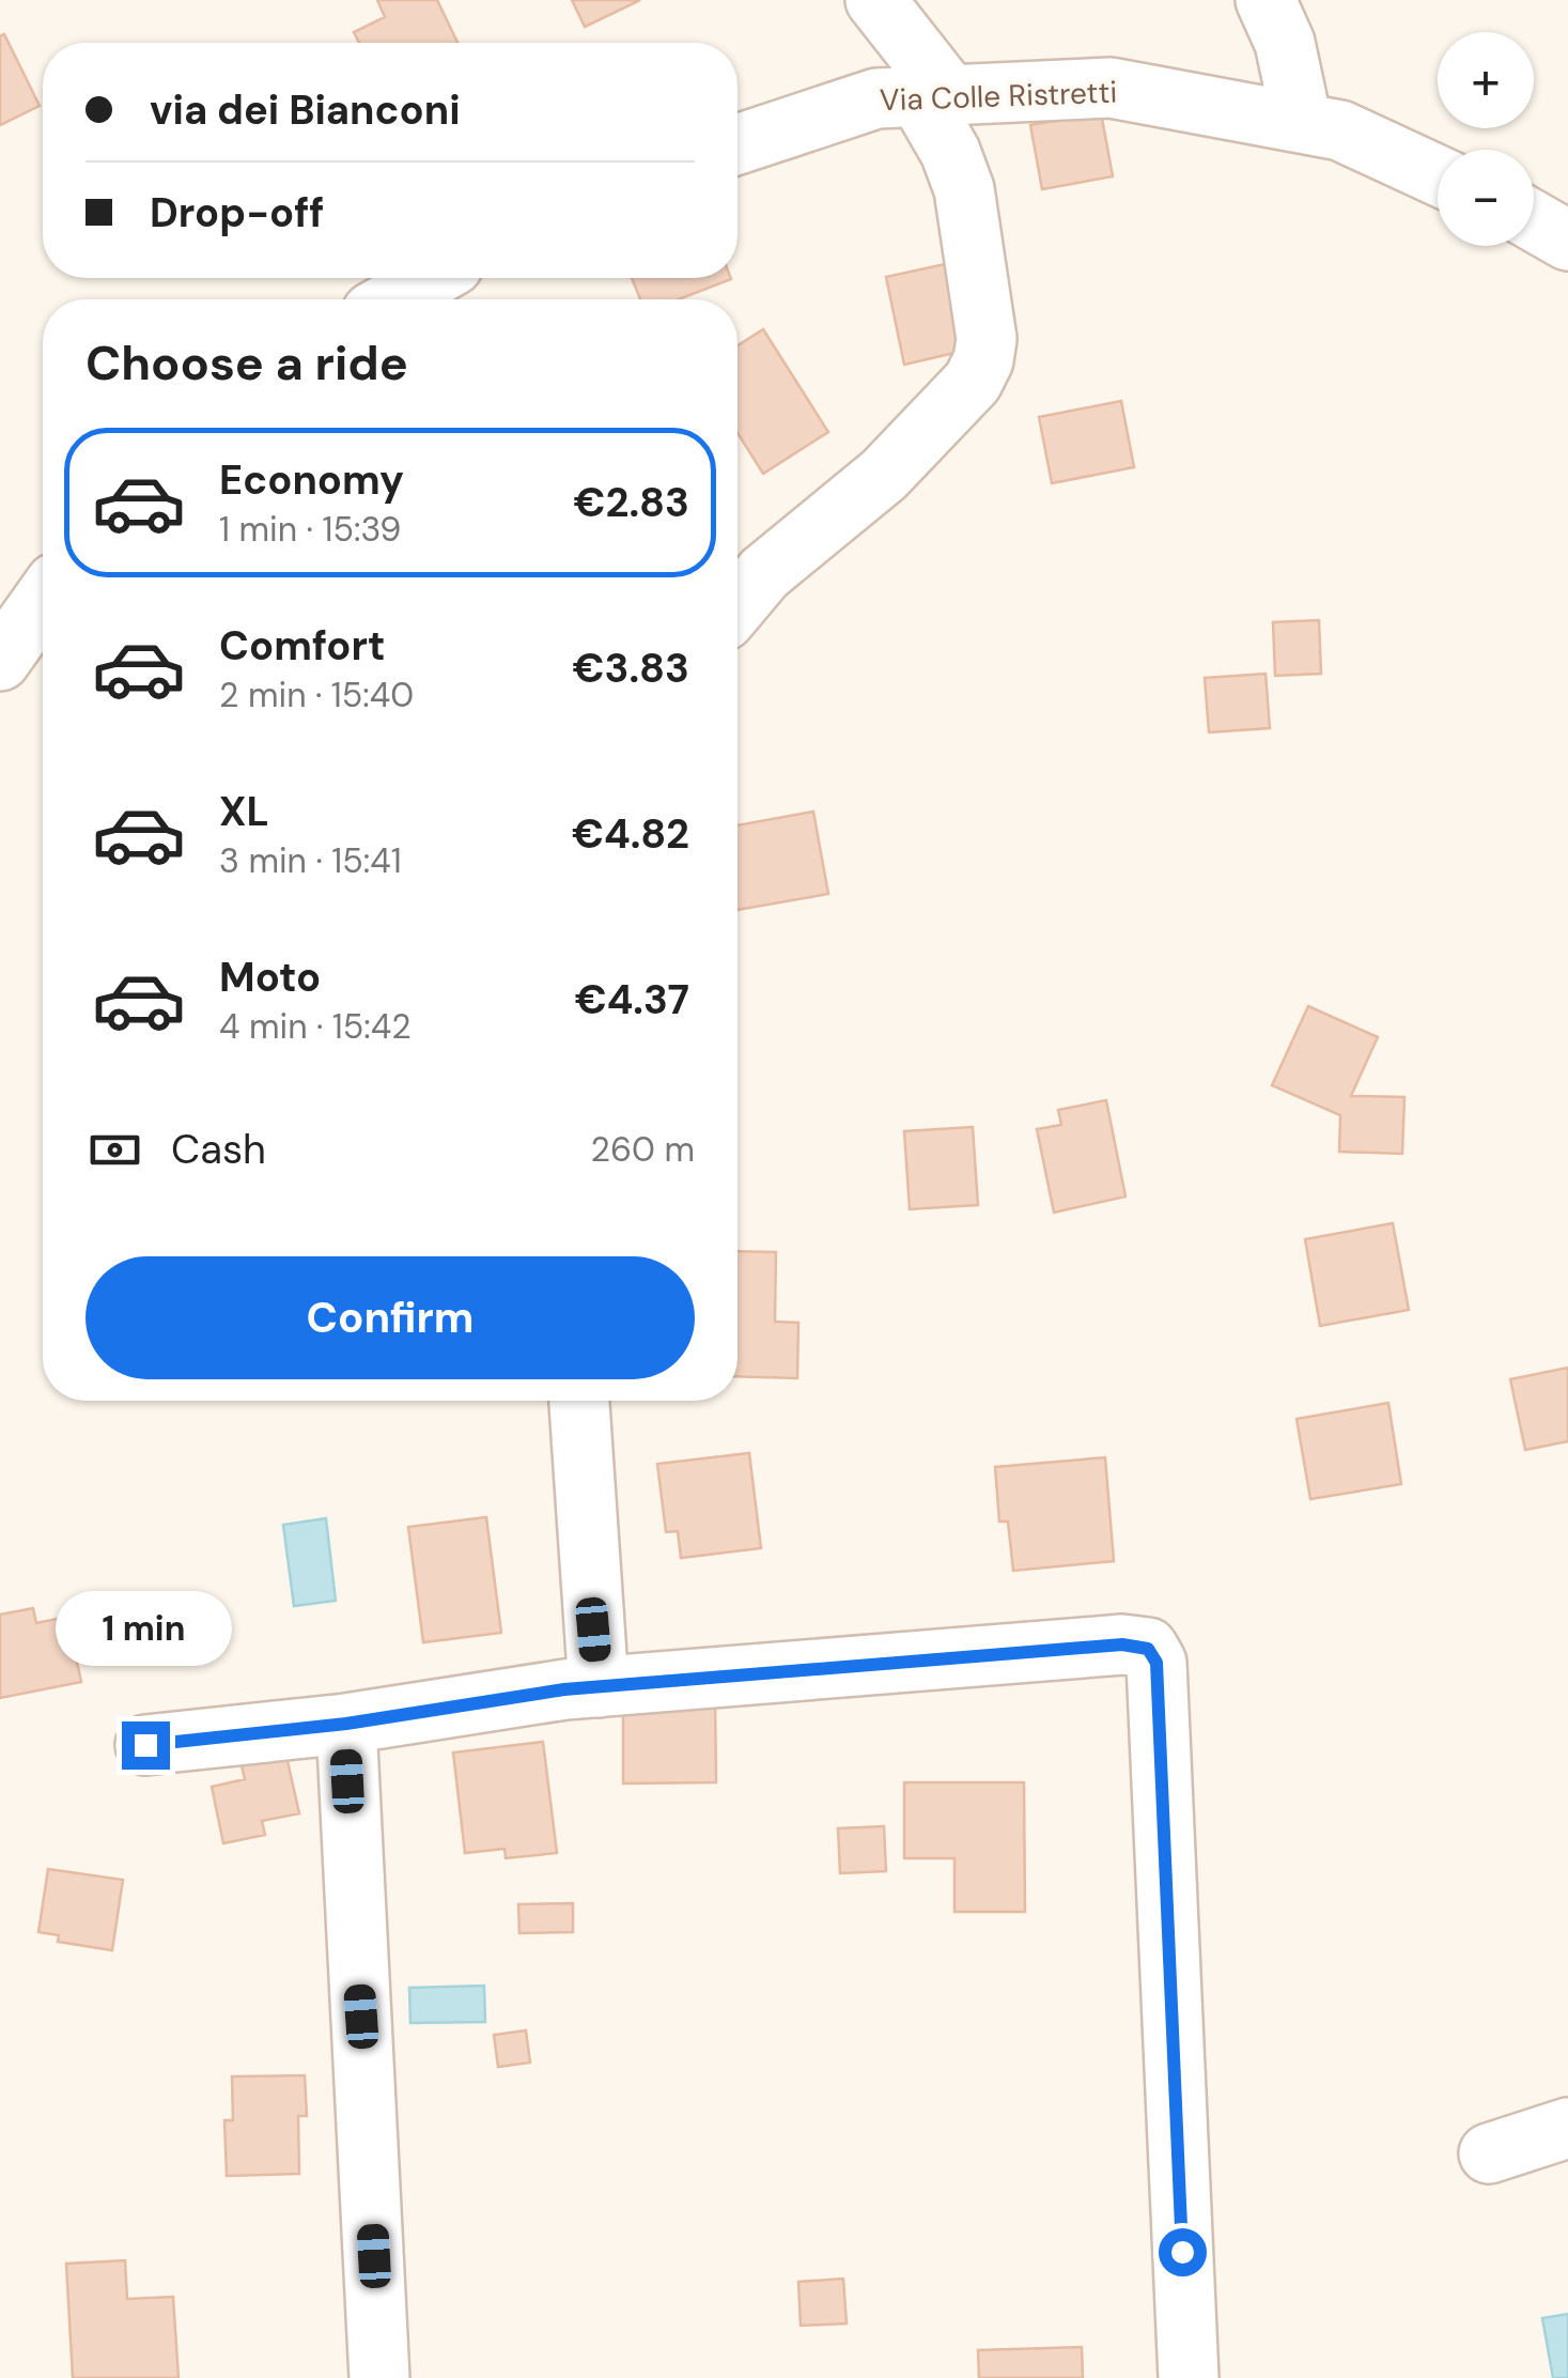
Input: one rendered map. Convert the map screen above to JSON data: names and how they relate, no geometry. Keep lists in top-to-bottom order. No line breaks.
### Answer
{"streets":{"street":["Via Colle Ristretti"]},"page":{"map_buttons":["+","−"],"banner":["via dei Bianconi","Drop-off"],"heading":"Choose a ride","list":[{"name":"Economy","note":"1 min · 15:39","value":"€2.83"},{"name":"Comfort","note":"2 min · 15:40","value":"€3.83"},{"name":"XL","note":"3 min · 15:41","value":"€4.82"},{"name":"Moto","note":"4 min · 15:42","value":"€4.37"}],"pay":["Cash","260 m"],"buttons":"Confirm","bubble":"1 min"}}
